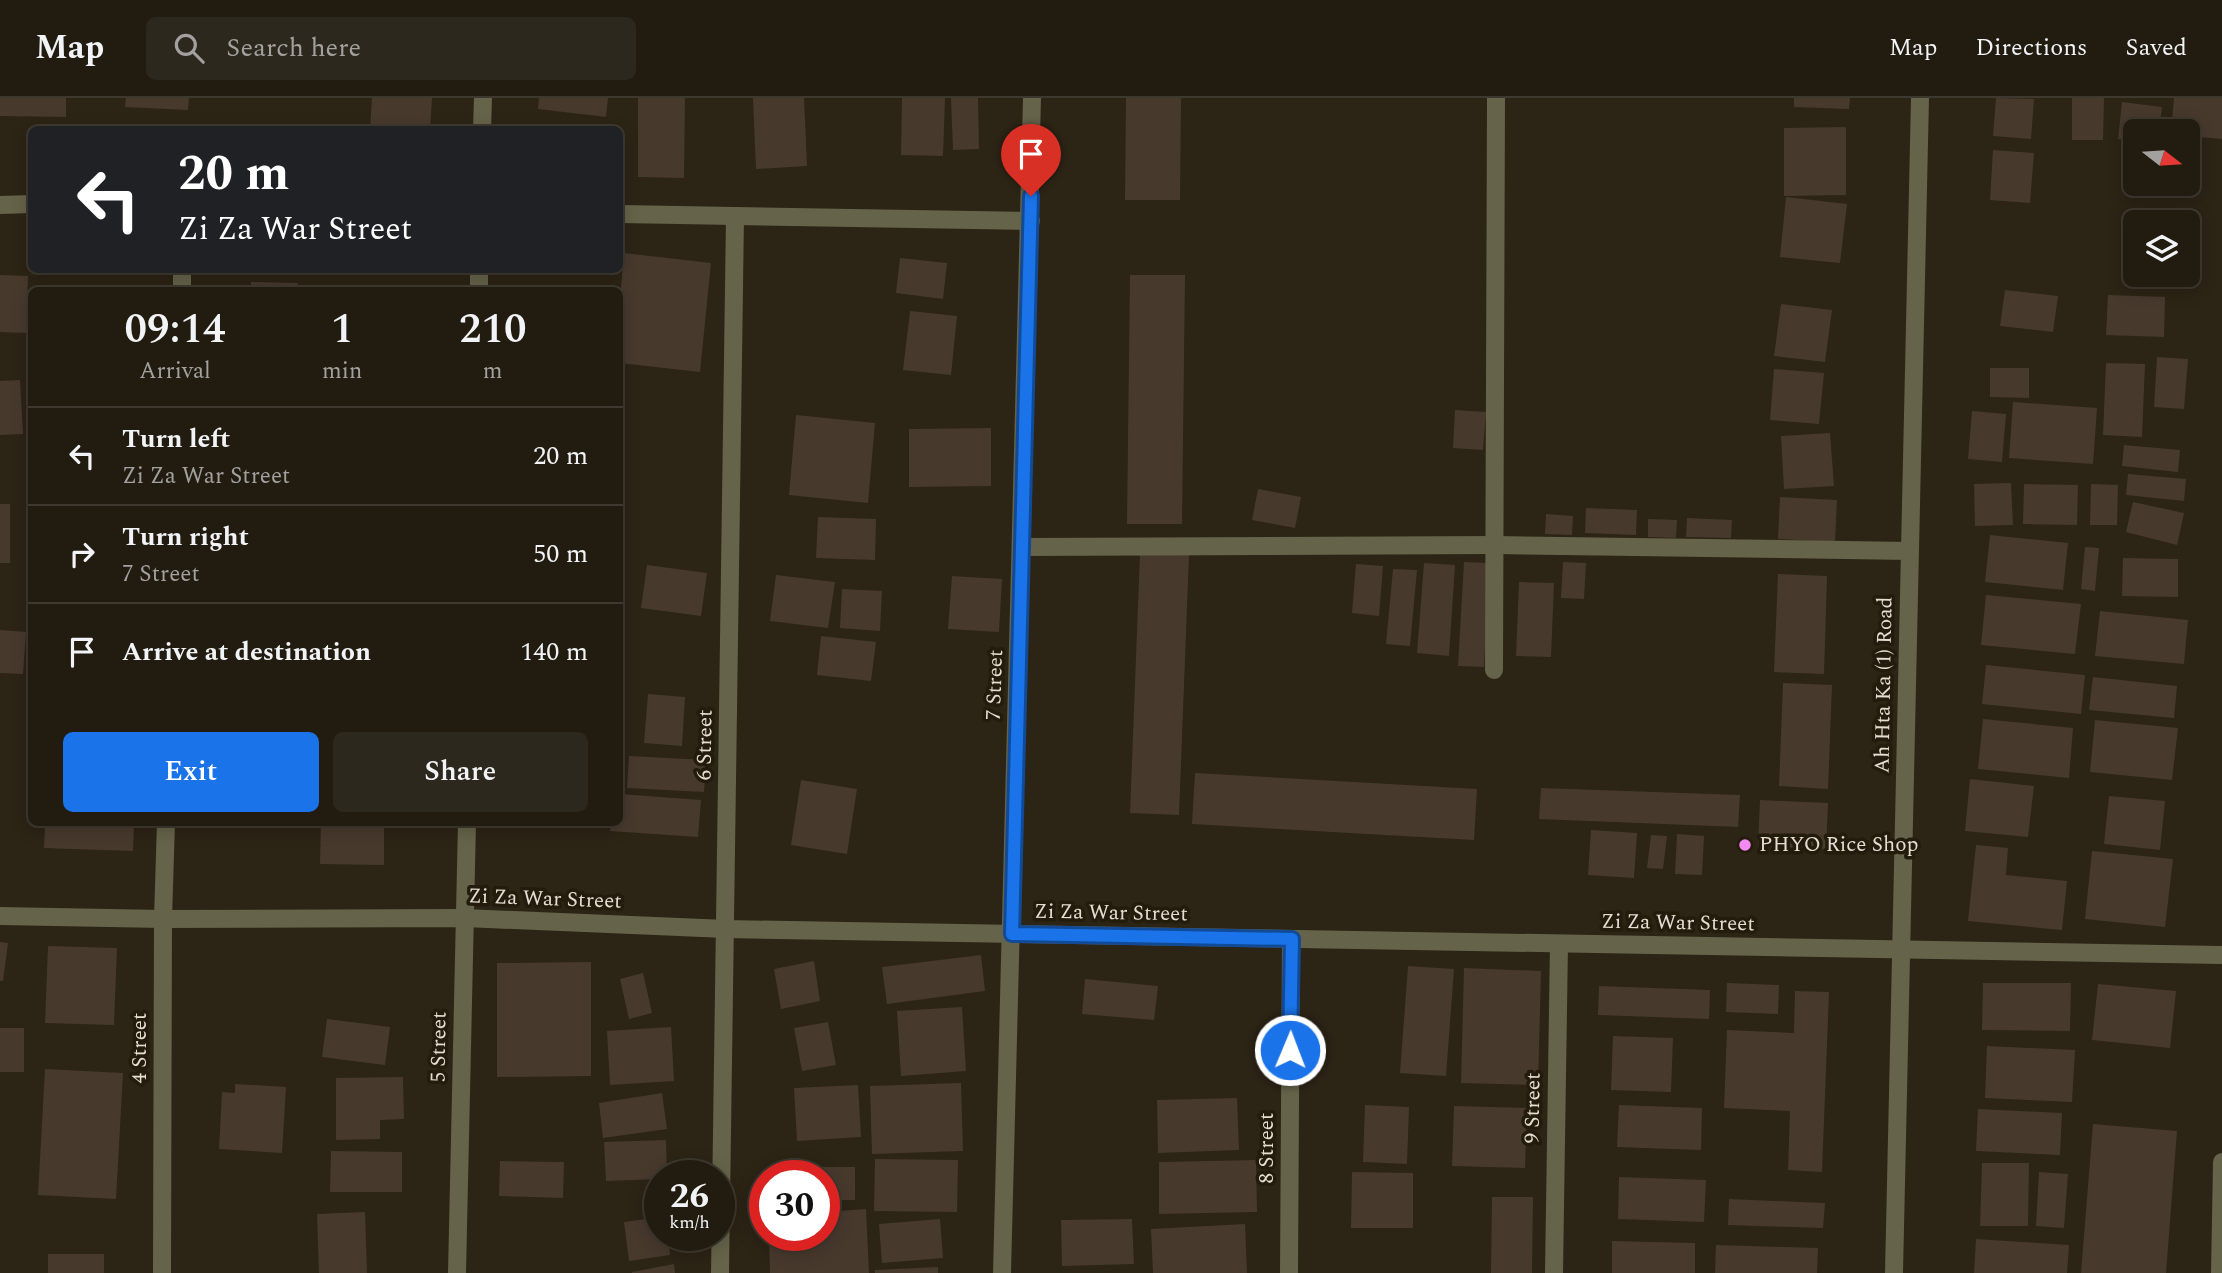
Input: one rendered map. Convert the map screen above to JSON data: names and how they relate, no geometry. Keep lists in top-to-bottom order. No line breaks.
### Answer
{"streets":{"street":["7 Street","Ah Hta Ka (1) Road","6 Street","Zi Za War Street","5 Street","4 Street","9 Street","8 Street"]},"crossings":[["7 Street","Zi Za War Street"],["Ah Hta Ka (1) Road","Zi Za War Street"],["6 Street","Zi Za War Street"],["Zi Za War Street","5 Street"],["Zi Za War Street","4 Street"],["Zi Za War Street","9 Street"],["Zi Za War Street","8 Street"]],"places":["PHYO Rice Shop"],"north":"right","page":{"header":"Map","search":"Search here","nav":["Map","Directions","Saved"],"turn":["20 m","Zi Za War Street"],"eta":["09:14","Arrival","1","min","210","m"],"list":[{"name":"Turn left","note":"Zi Za War Street","value":"20 m"},{"name":"Turn right","note":"7 Street","value":"50 m"},{"name":"Arrive at destination","value":"140 m"}],"buttons":["Exit","Share"],"speed":"26 km/h","limit":"30"}}
